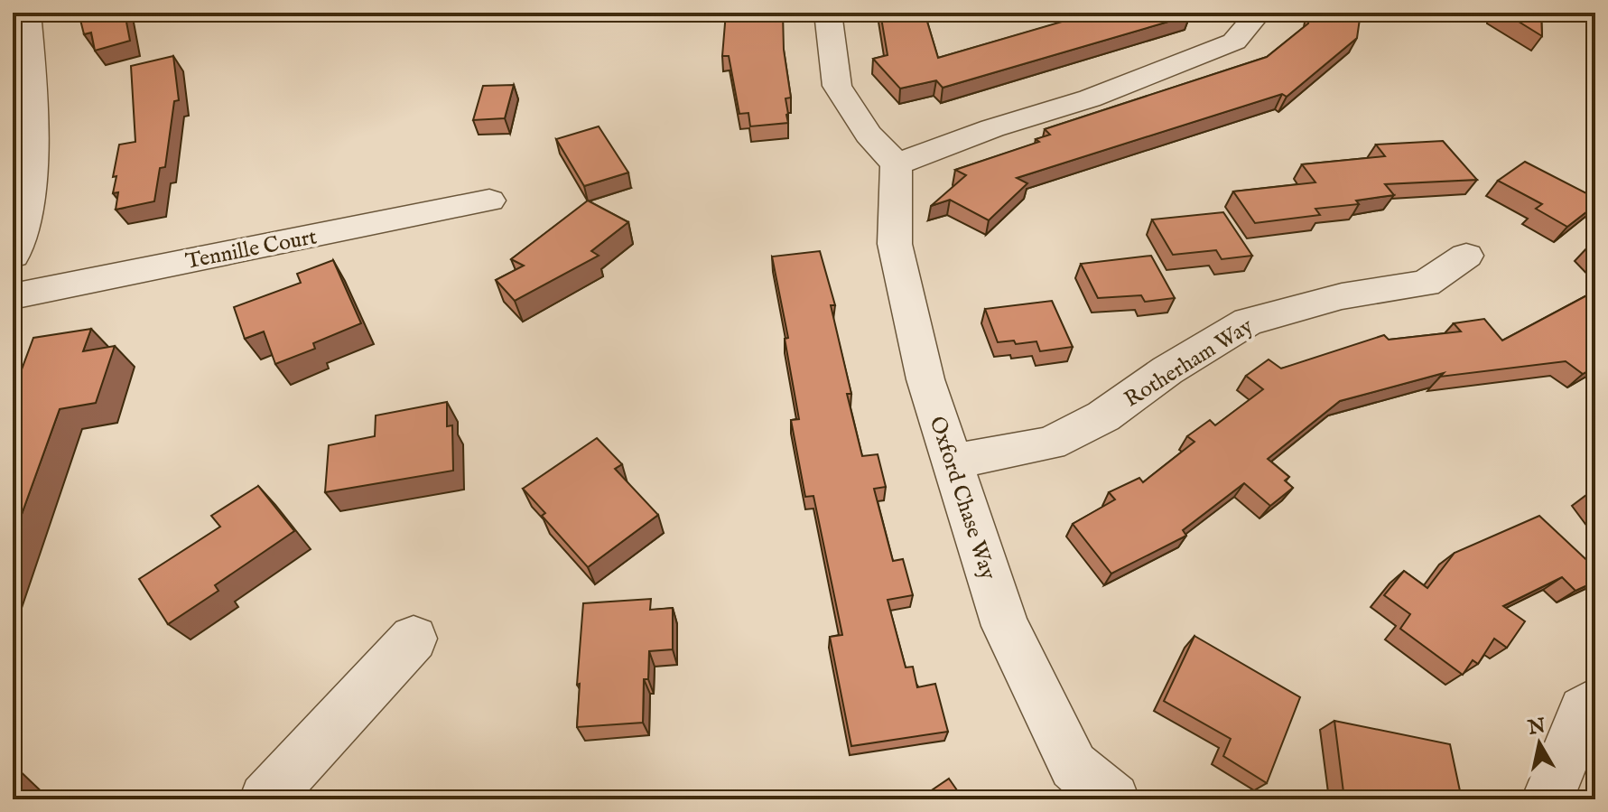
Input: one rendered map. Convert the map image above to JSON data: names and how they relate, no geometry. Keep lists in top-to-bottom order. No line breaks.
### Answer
{"streets":{"street":["Tennille Court","Rotherham Way","Oxford Chase Way"]},"crossings":[["Rotherham Way","Oxford Chase Way"]],"north":"top"}
